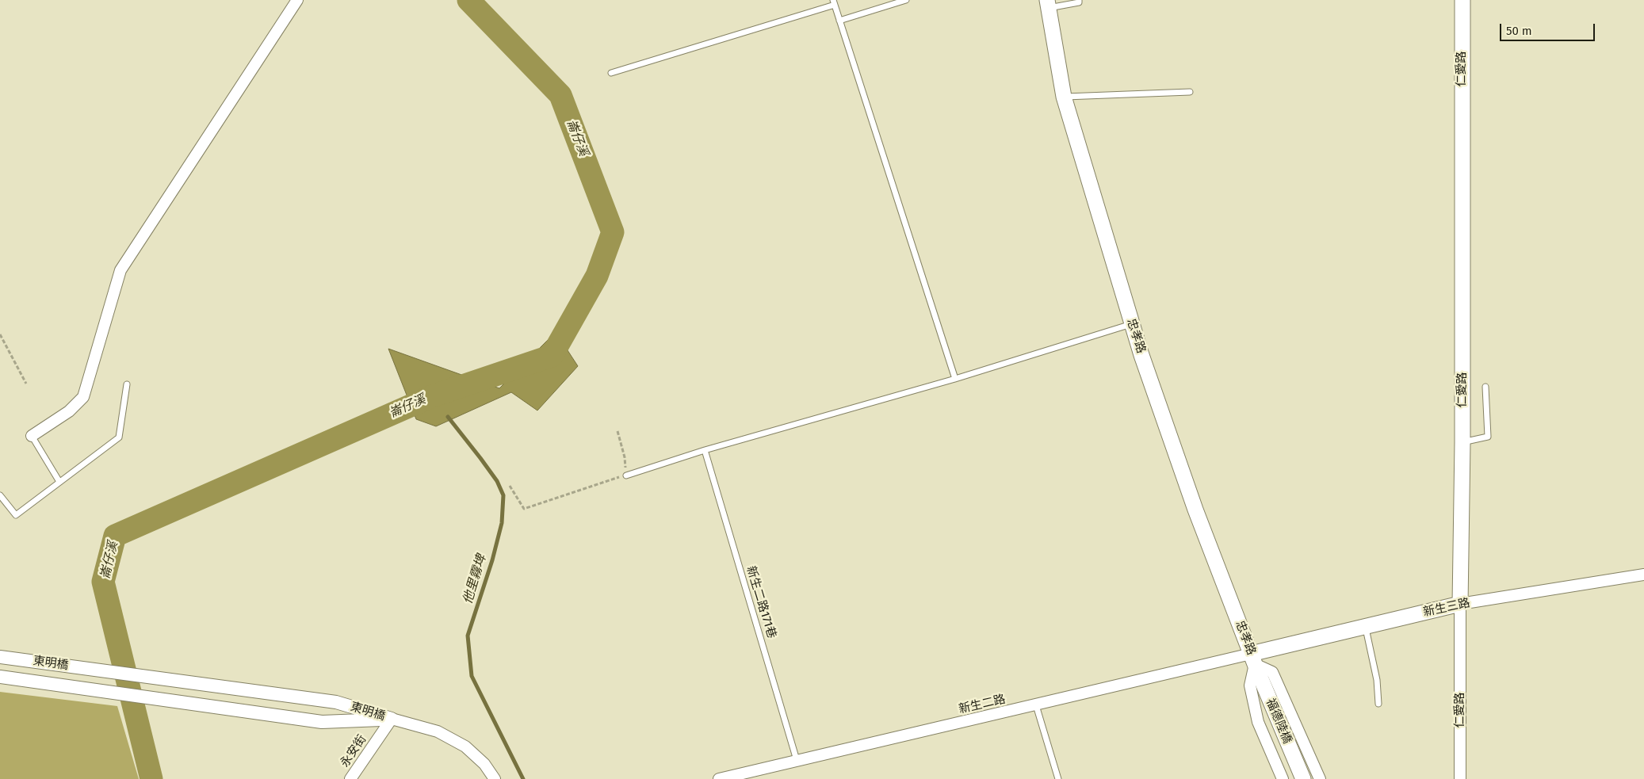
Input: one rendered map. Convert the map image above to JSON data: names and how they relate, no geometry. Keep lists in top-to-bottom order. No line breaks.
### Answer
{"streets":{"main road":["仁愛路","忠孝路","新生三路","福德陸橋"],"street":["東明橋","新生二路","永安街"],"lane":["新生二路171巷"]},"crossings":[["仁愛路","新生三路"],["忠孝路","新生三路"],["忠孝路","新生二路"],["忠孝路","福德陸橋"],["新生二路171巷","新生二路"],["新生三路","新生二路"],["新生三路","福德陸橋"],["東明橋","永安街"],["新生二路","福德陸橋"]],"water":["崙仔溪","他里霧埤"],"scale_bar":"50 m"}
